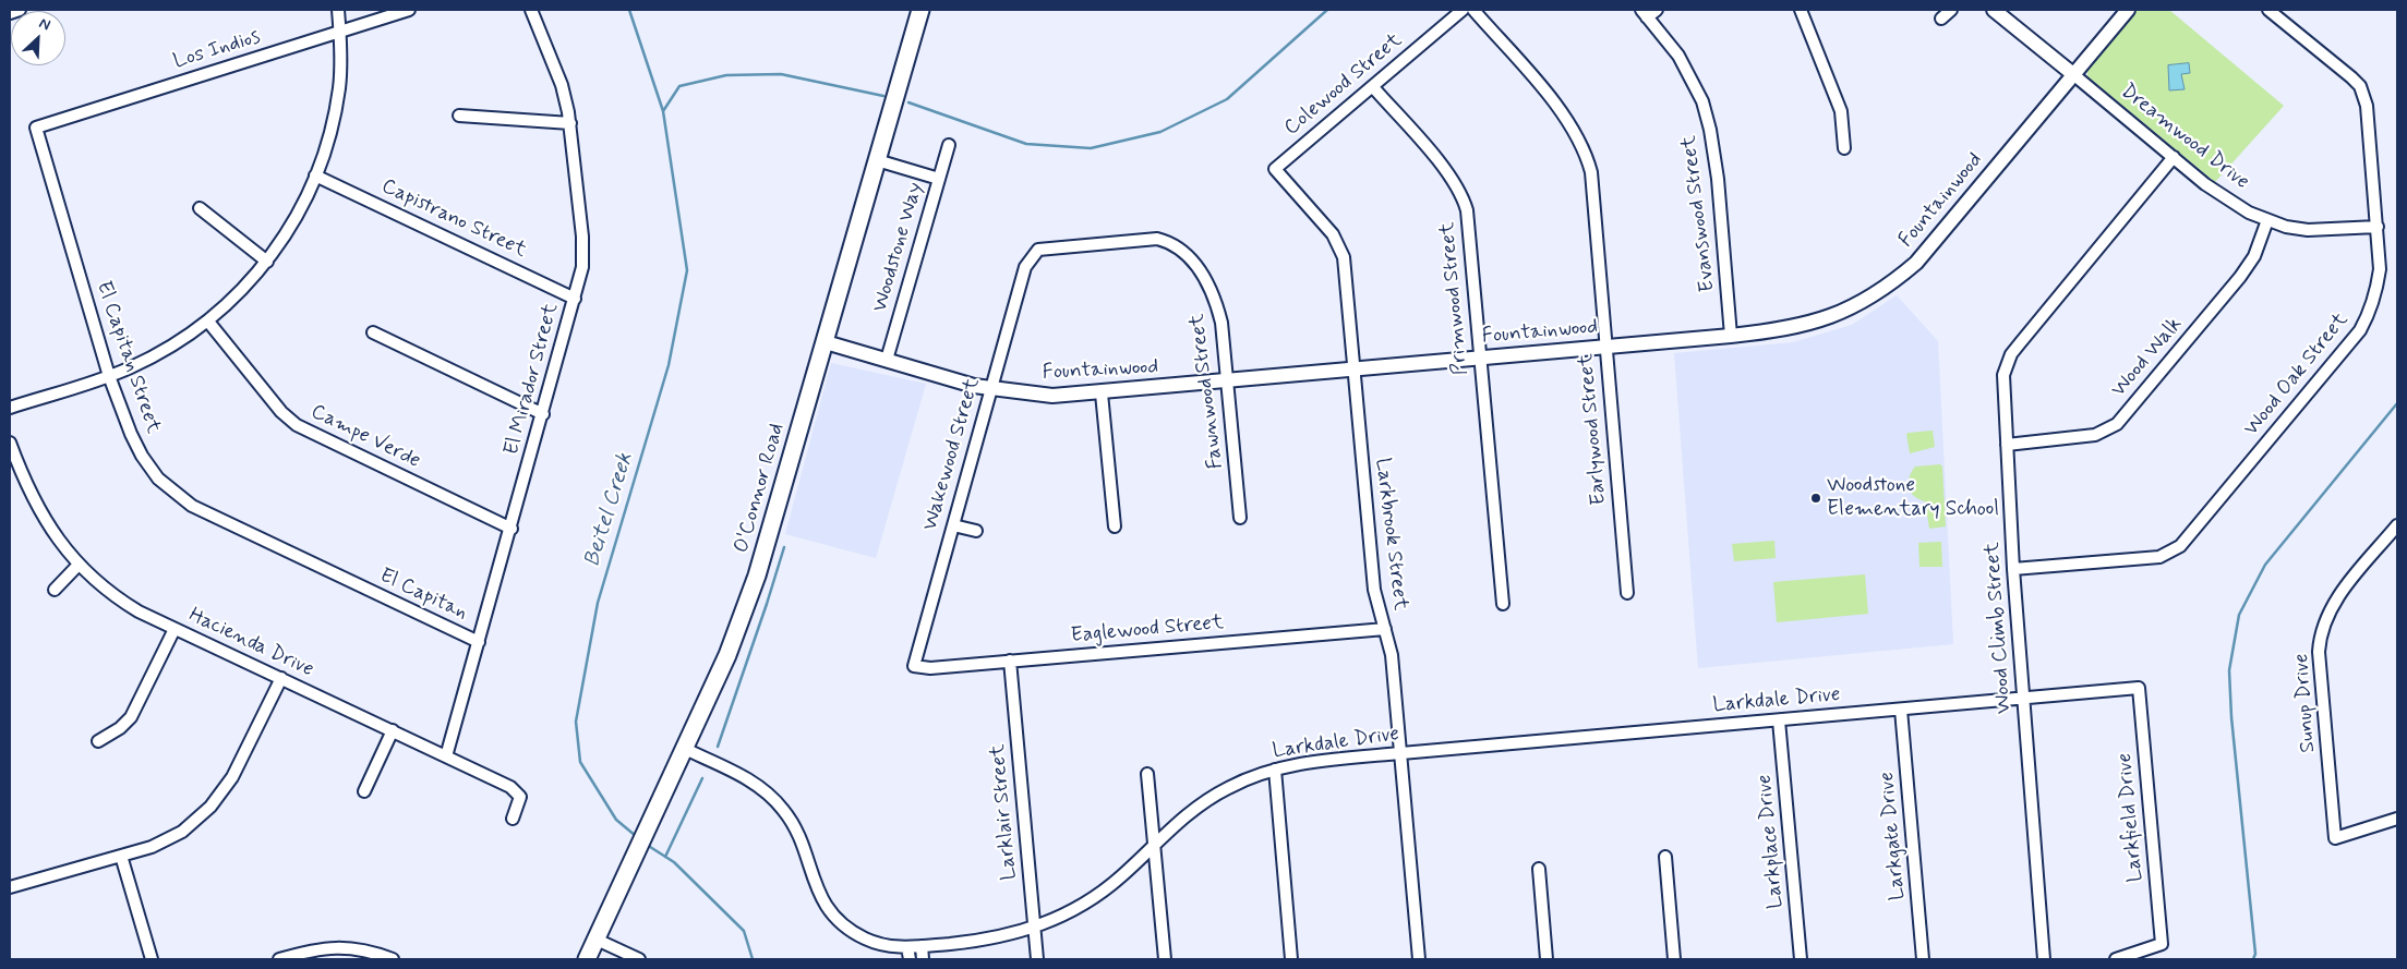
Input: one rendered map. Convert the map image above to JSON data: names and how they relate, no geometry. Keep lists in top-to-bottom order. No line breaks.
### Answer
{"streets":{"main road":["O'Connor Road"],"street":["Los Indios","Colewood Street","Dreamwood Drive","Fountainwood","Evanswood Street","Capistrano Street","Woodstone Way","Primwood Street","El Capitan Street","Wood Walk","Wood Oak Street","El Mirador Street","Fawnwood Street","Earlywood Street","Campe Verde","Wakewood Street","Larkbrook Street","El Capitan","Wood Climb Street","Eaglewood Street","Hacienda Drive","Larkdale Drive","Sunup Drive","Larklair Street","Larkfield Drive","Larkgate Drive","Larkplace Drive"]},"crossings":[["Los Indios","El Capitan Street"],["Colewood Street","Primwood Street"],["Colewood Street","Larkbrook Street"],["Dreamwood Drive","Fountainwood"],["Dreamwood Drive","Wood Walk"],["Dreamwood Drive","Wood Oak Street"],["Dreamwood Drive","Wood Climb Street"],["Fountainwood","Evanswood Street"],["Fountainwood","Woodstone Way"],["Fountainwood","Primwood Street"],["Fountainwood","Fawnwood Street"],["Fountainwood","Earlywood Street"],["Fountainwood","Wakewood Street"],["Fountainwood","O'Connor Road"],["Fountainwood","Larkbrook Street"],["Capistrano Street","El Mirador Street"],["El Capitan Street","El Capitan"],["Wood Walk","Wood Climb Street"],["Wood Oak Street","Wood Climb Street"],["El Mirador Street","Campe Verde"],["El Mirador Street","El Capitan"],["El Mirador Street","Hacienda Drive"],["Fawnwood Street","Wakewood Street"],["Wakewood Street","Eaglewood Street"],["O'Connor Road","Larkdale Drive"],["Larkbrook Street","Eaglewood Street"],["Larkbrook Street","Larkdale Drive"],["Wood Climb Street","Larkdale Drive"],["Eaglewood Street","Larklair Street"],["Larkdale Drive","Larklair Street"],["Larkdale Drive","Larkfield Drive"],["Larkdale Drive","Larkgate Drive"],["Larkdale Drive","Larkplace Drive"]],"water":["Beitel Creek"],"places":["Woodstone Elementary School"],"north":"top right"}
